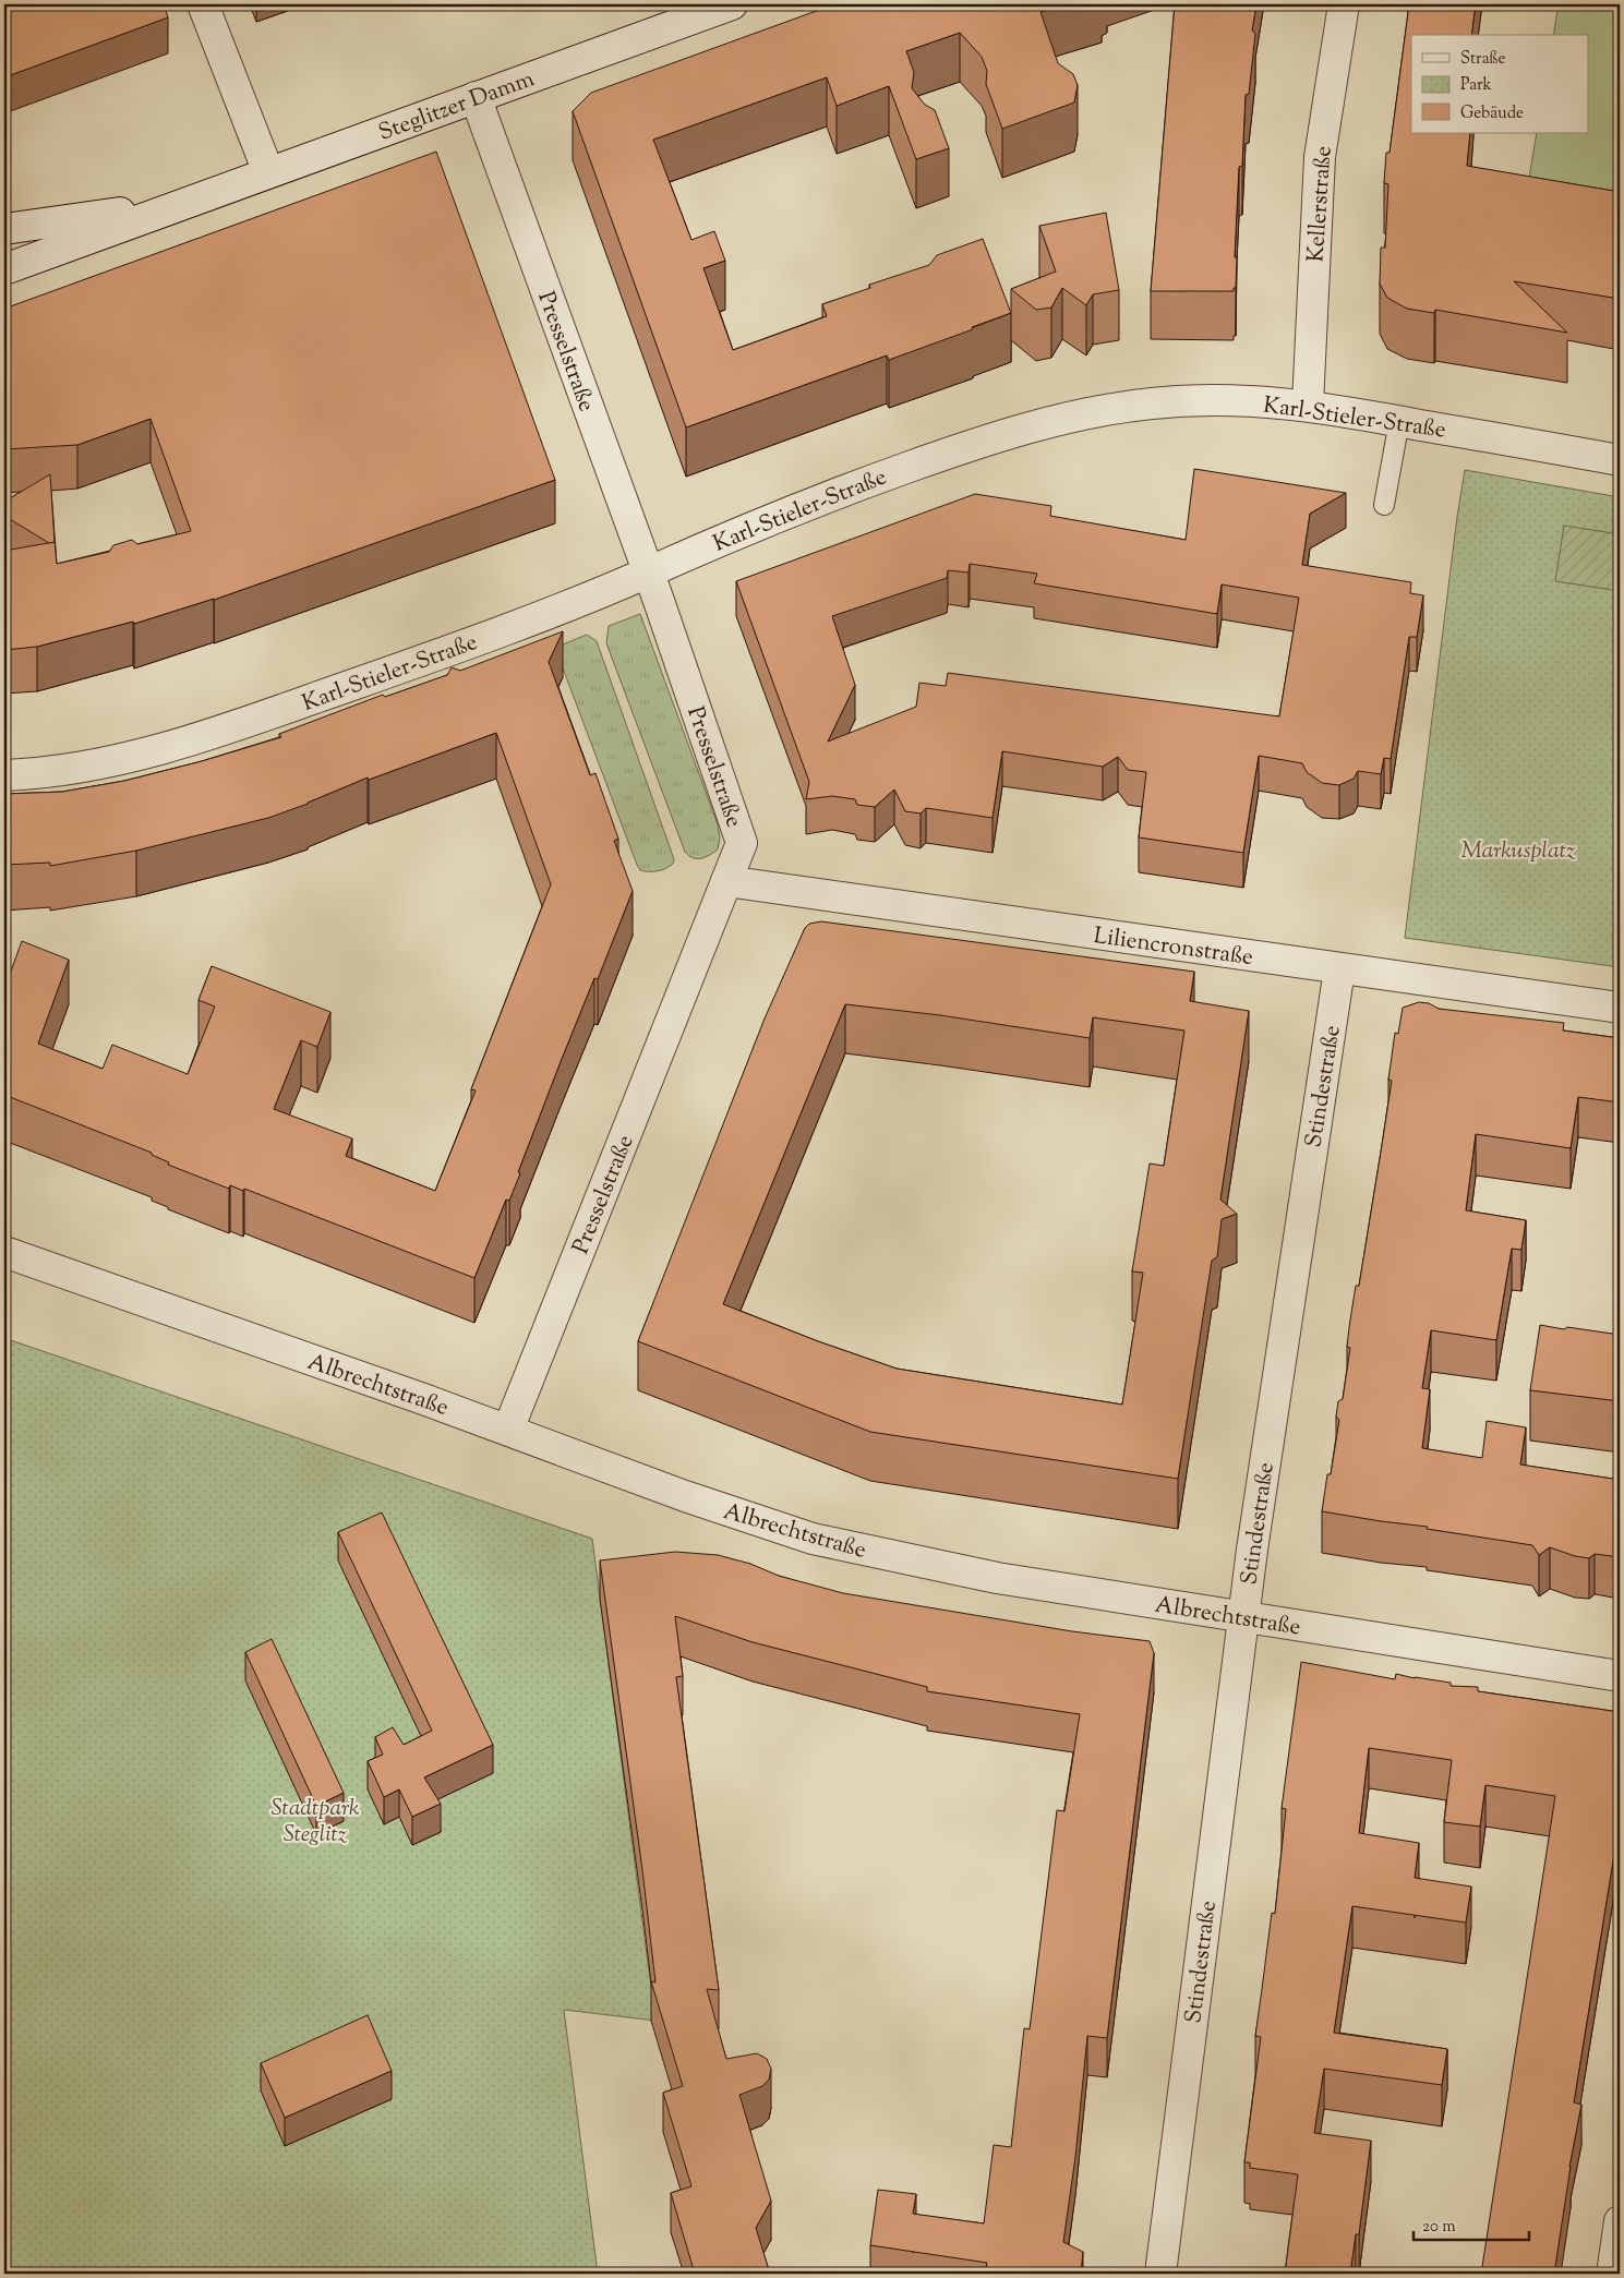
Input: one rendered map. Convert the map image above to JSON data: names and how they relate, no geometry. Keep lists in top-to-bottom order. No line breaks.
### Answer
{"streets":{"street":["Steglitzer Damm","Kellerstraße","Presselstraße","Karl-Stieler-Straße","Liliencronstraße","Stindestraße","Albrechtstraße"]},"crossings":[["Steglitzer Damm","Presselstraße"],["Kellerstraße","Karl-Stieler-Straße"],["Presselstraße","Karl-Stieler-Straße"],["Presselstraße","Liliencronstraße"],["Presselstraße","Albrechtstraße"],["Liliencronstraße","Stindestraße"],["Stindestraße","Albrechtstraße"]],"parks":["Markusplatz","Stadtpark Steglitz"],"legend":["Straße","Park","Gebäude"],"scale_bar":"20 m"}
